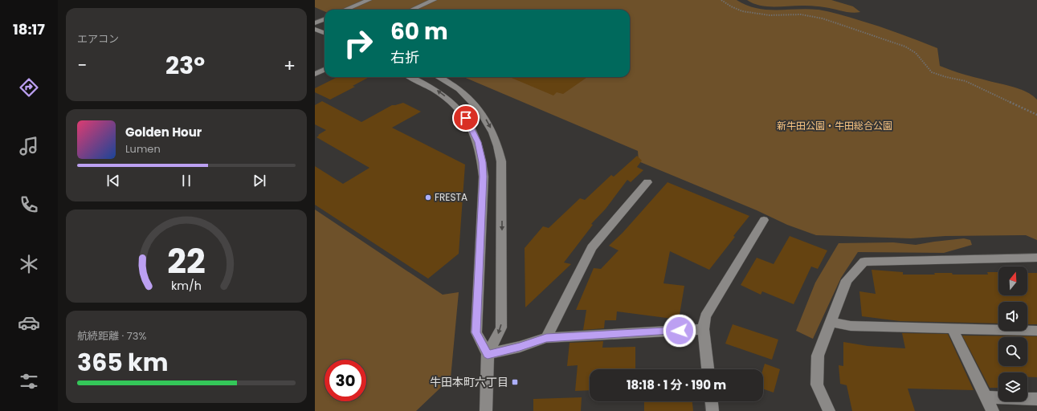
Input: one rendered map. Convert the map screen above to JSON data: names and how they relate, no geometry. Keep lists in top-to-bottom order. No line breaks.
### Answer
{"parks":["新牛田公園・牛田総合公園"],"places":{"other":["FRESTA"],"transit":["牛田本町六丁目"]},"north":"top","page":{"tabs":"18:17","tile":["エアコン",["航続距離 · 73%","365 km"]],"turn":["60 m","右折"],"heat":["−","23°","+"],"song":["Golden Hour","Lumen"],"limit":"30","trip":"18:18 · 1 分 · 190 m","gauge":["22","km/h"]}}
